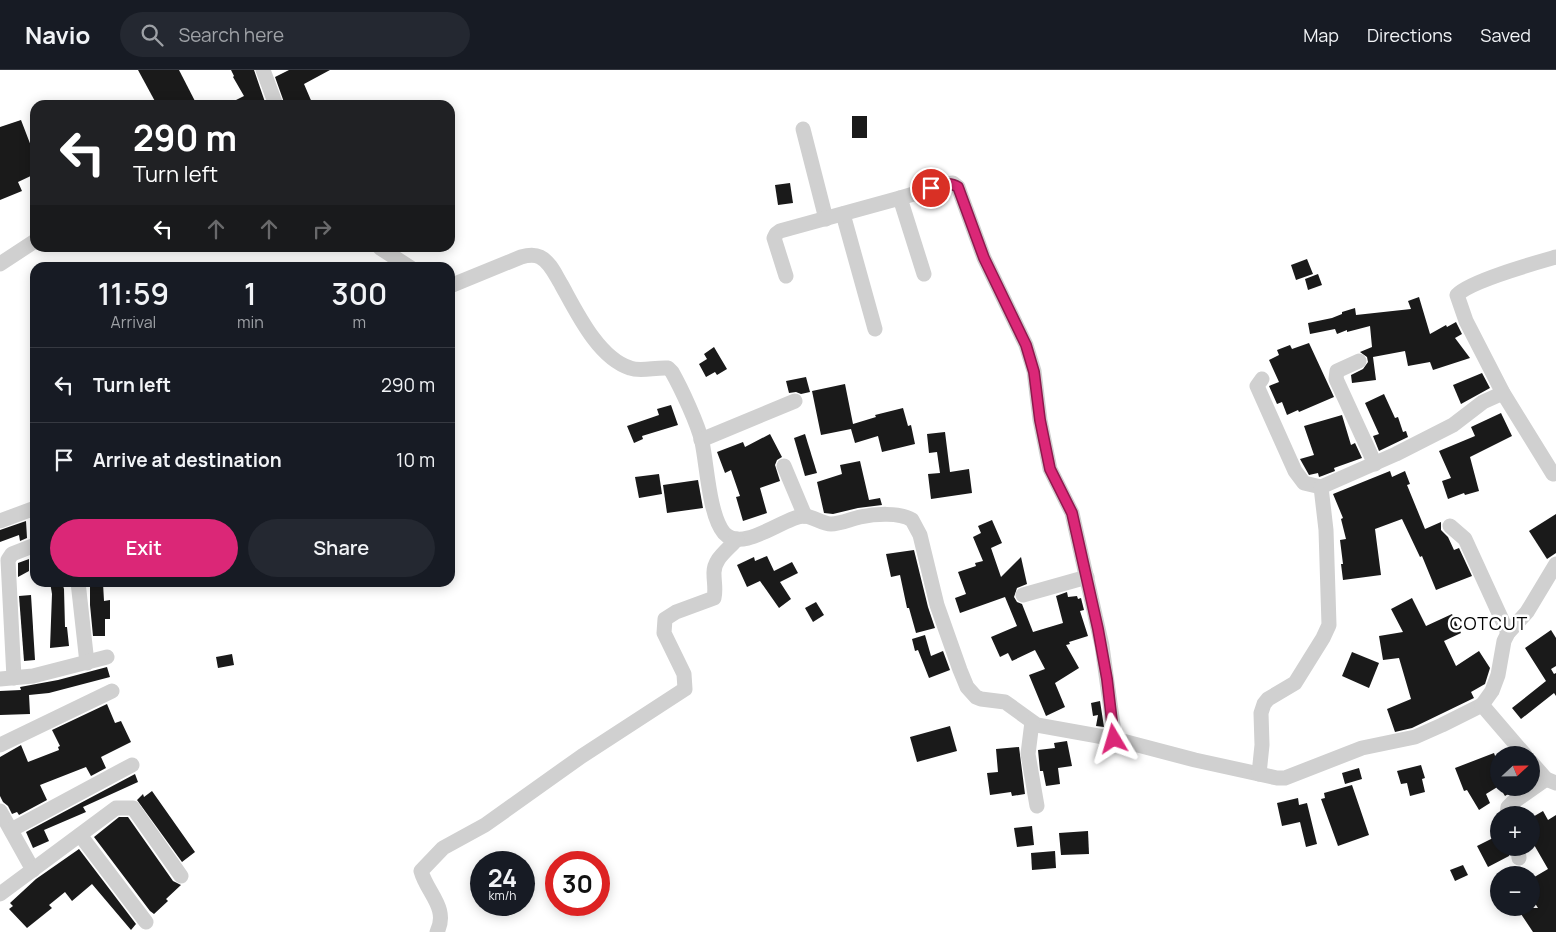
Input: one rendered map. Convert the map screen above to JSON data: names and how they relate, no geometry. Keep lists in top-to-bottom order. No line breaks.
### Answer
{"districts":["COTCUT"],"north":"right","page":{"header":"Navio","search":"Search here","nav":["Map","Directions","Saved"],"turn":["290 m","Turn left"],"eta":["11:59","Arrival","1","min","300","m"],"list":[{"name":"Turn left","value":"290 m"},{"name":"Arrive at destination","value":"10 m"}],"buttons":["Exit","Share"],"map_buttons":["+","−"],"speed":"24 km/h","limit":"30"}}
